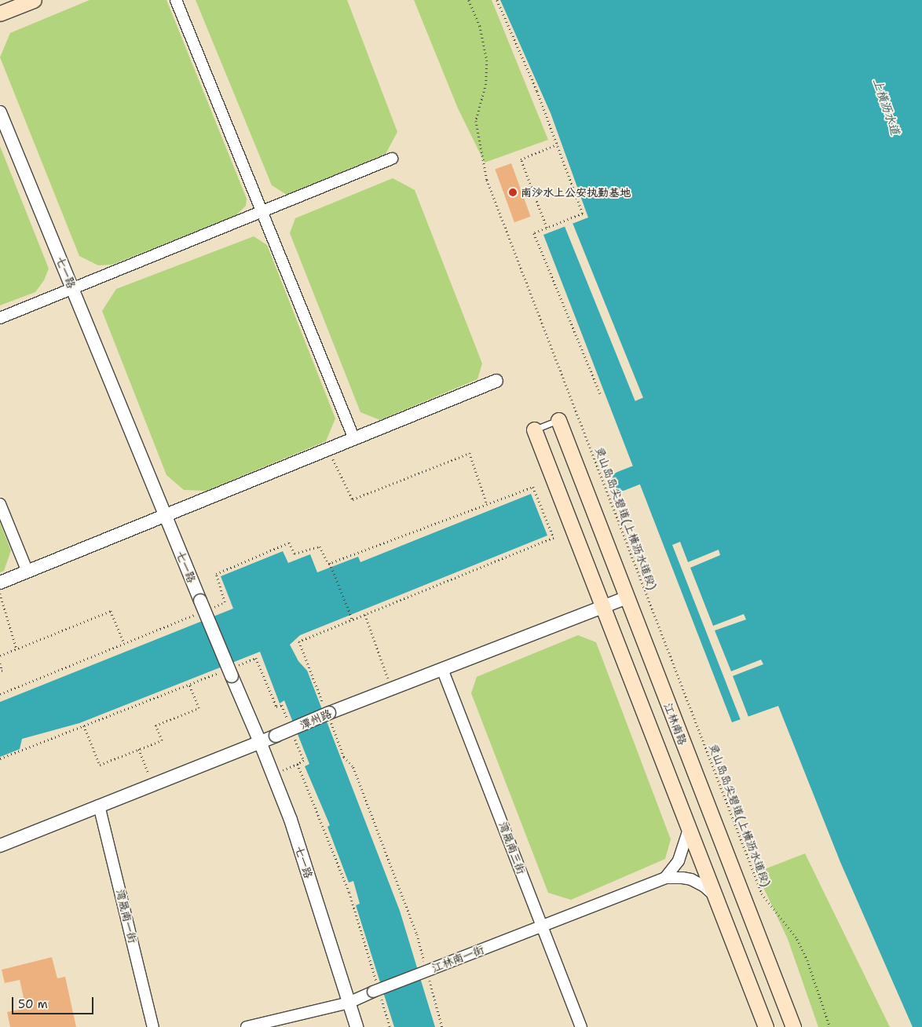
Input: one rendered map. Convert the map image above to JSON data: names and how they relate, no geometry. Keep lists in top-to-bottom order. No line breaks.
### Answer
{"streets":{"main road":["江林南路"],"street":["七一路","潭州路","湾晟南三街","湾晟南一街","江林南一街"],"path":["灵山岛岛尖碧道(上横沥水道段)"]},"crossings":[["七一路","潭州路"],["七一路","江林南一街"],["潭州路","江林南路"],["潭州路","湾晟南三街"],["潭州路","湾晟南一街"],["湾晟南三街","江林南一街"]],"water":["上横沥水道"],"places":["南沙水上公安执勤基地"],"scale_bar":"50 m"}
